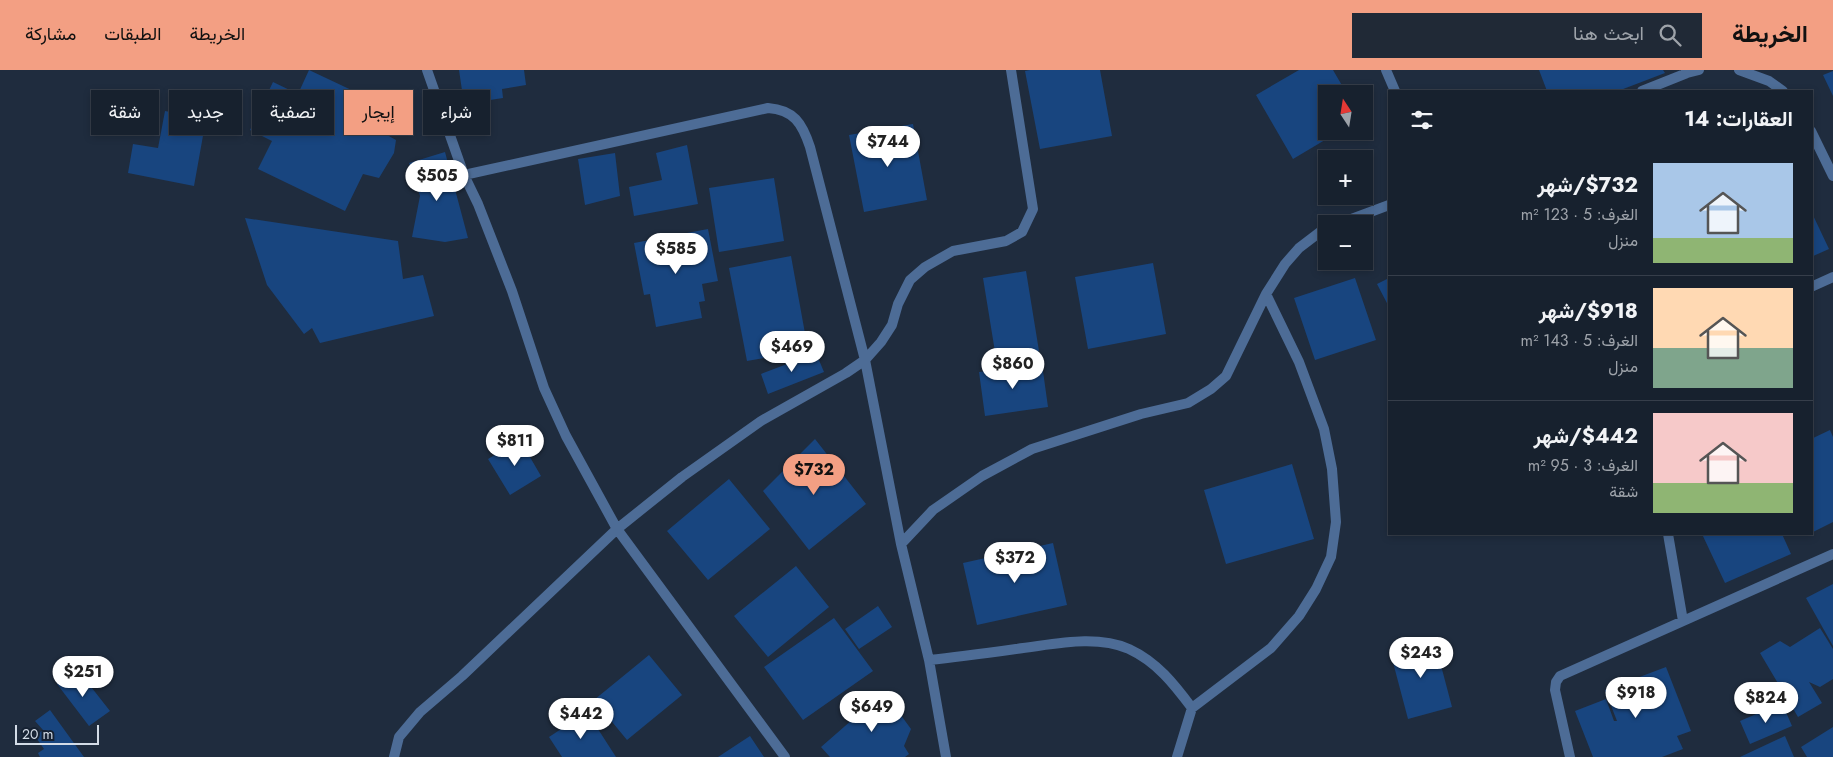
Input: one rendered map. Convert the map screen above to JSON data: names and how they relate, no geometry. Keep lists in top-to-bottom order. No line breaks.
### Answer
{"scale_bar":"20 m","north":"top","page":{"header":"الخريطة","search":"ابحث هنا","nav":["الخريطة","الطبقات","مشاركة"],"map_buttons":["+","−"],"chip":["شراء","إيجار","تصفية","جديد","شقة"],"heading":"العقارات: 14","price":["$744","$505","$585","$469","$860","$811","$732","$372","$243","$251","$918","$824","$649","$442"],"list":[{"name":"$732/شهر","note":"الغرف: 5 · 123 m² · منزل"},{"name":"$918/شهر","note":"الغرف: 5 · 143 m² · منزل"},{"name":"$442/شهر","note":"الغرف: 3 · 95 m² · شقة"}],"scale":"20 m"}}
